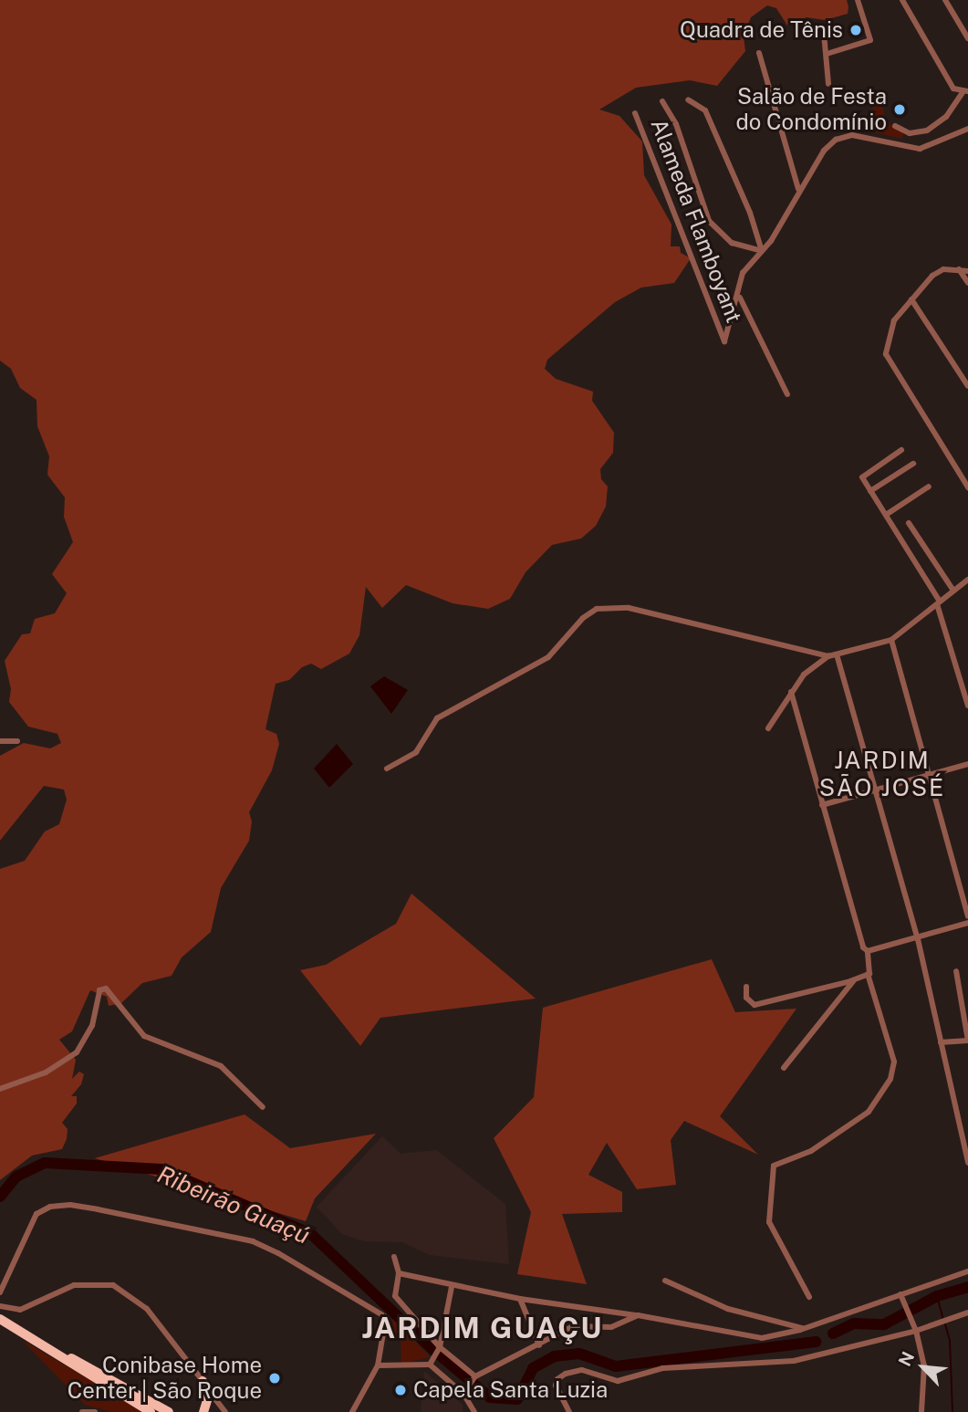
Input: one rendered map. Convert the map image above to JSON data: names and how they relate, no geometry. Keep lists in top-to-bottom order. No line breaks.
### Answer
{"streets":{"street":["Alameda Flamboyant"]},"districts":["JARDIM SÃO JOSÉ","JARDIM GUAÇU"],"water":["Ribeirão Guaçú"],"places":["Quadra de Tênis","Salão de Festa do Condomínio","Conibase Home Center | São Roque","Capela Santa Luzia"],"north":"top left"}
